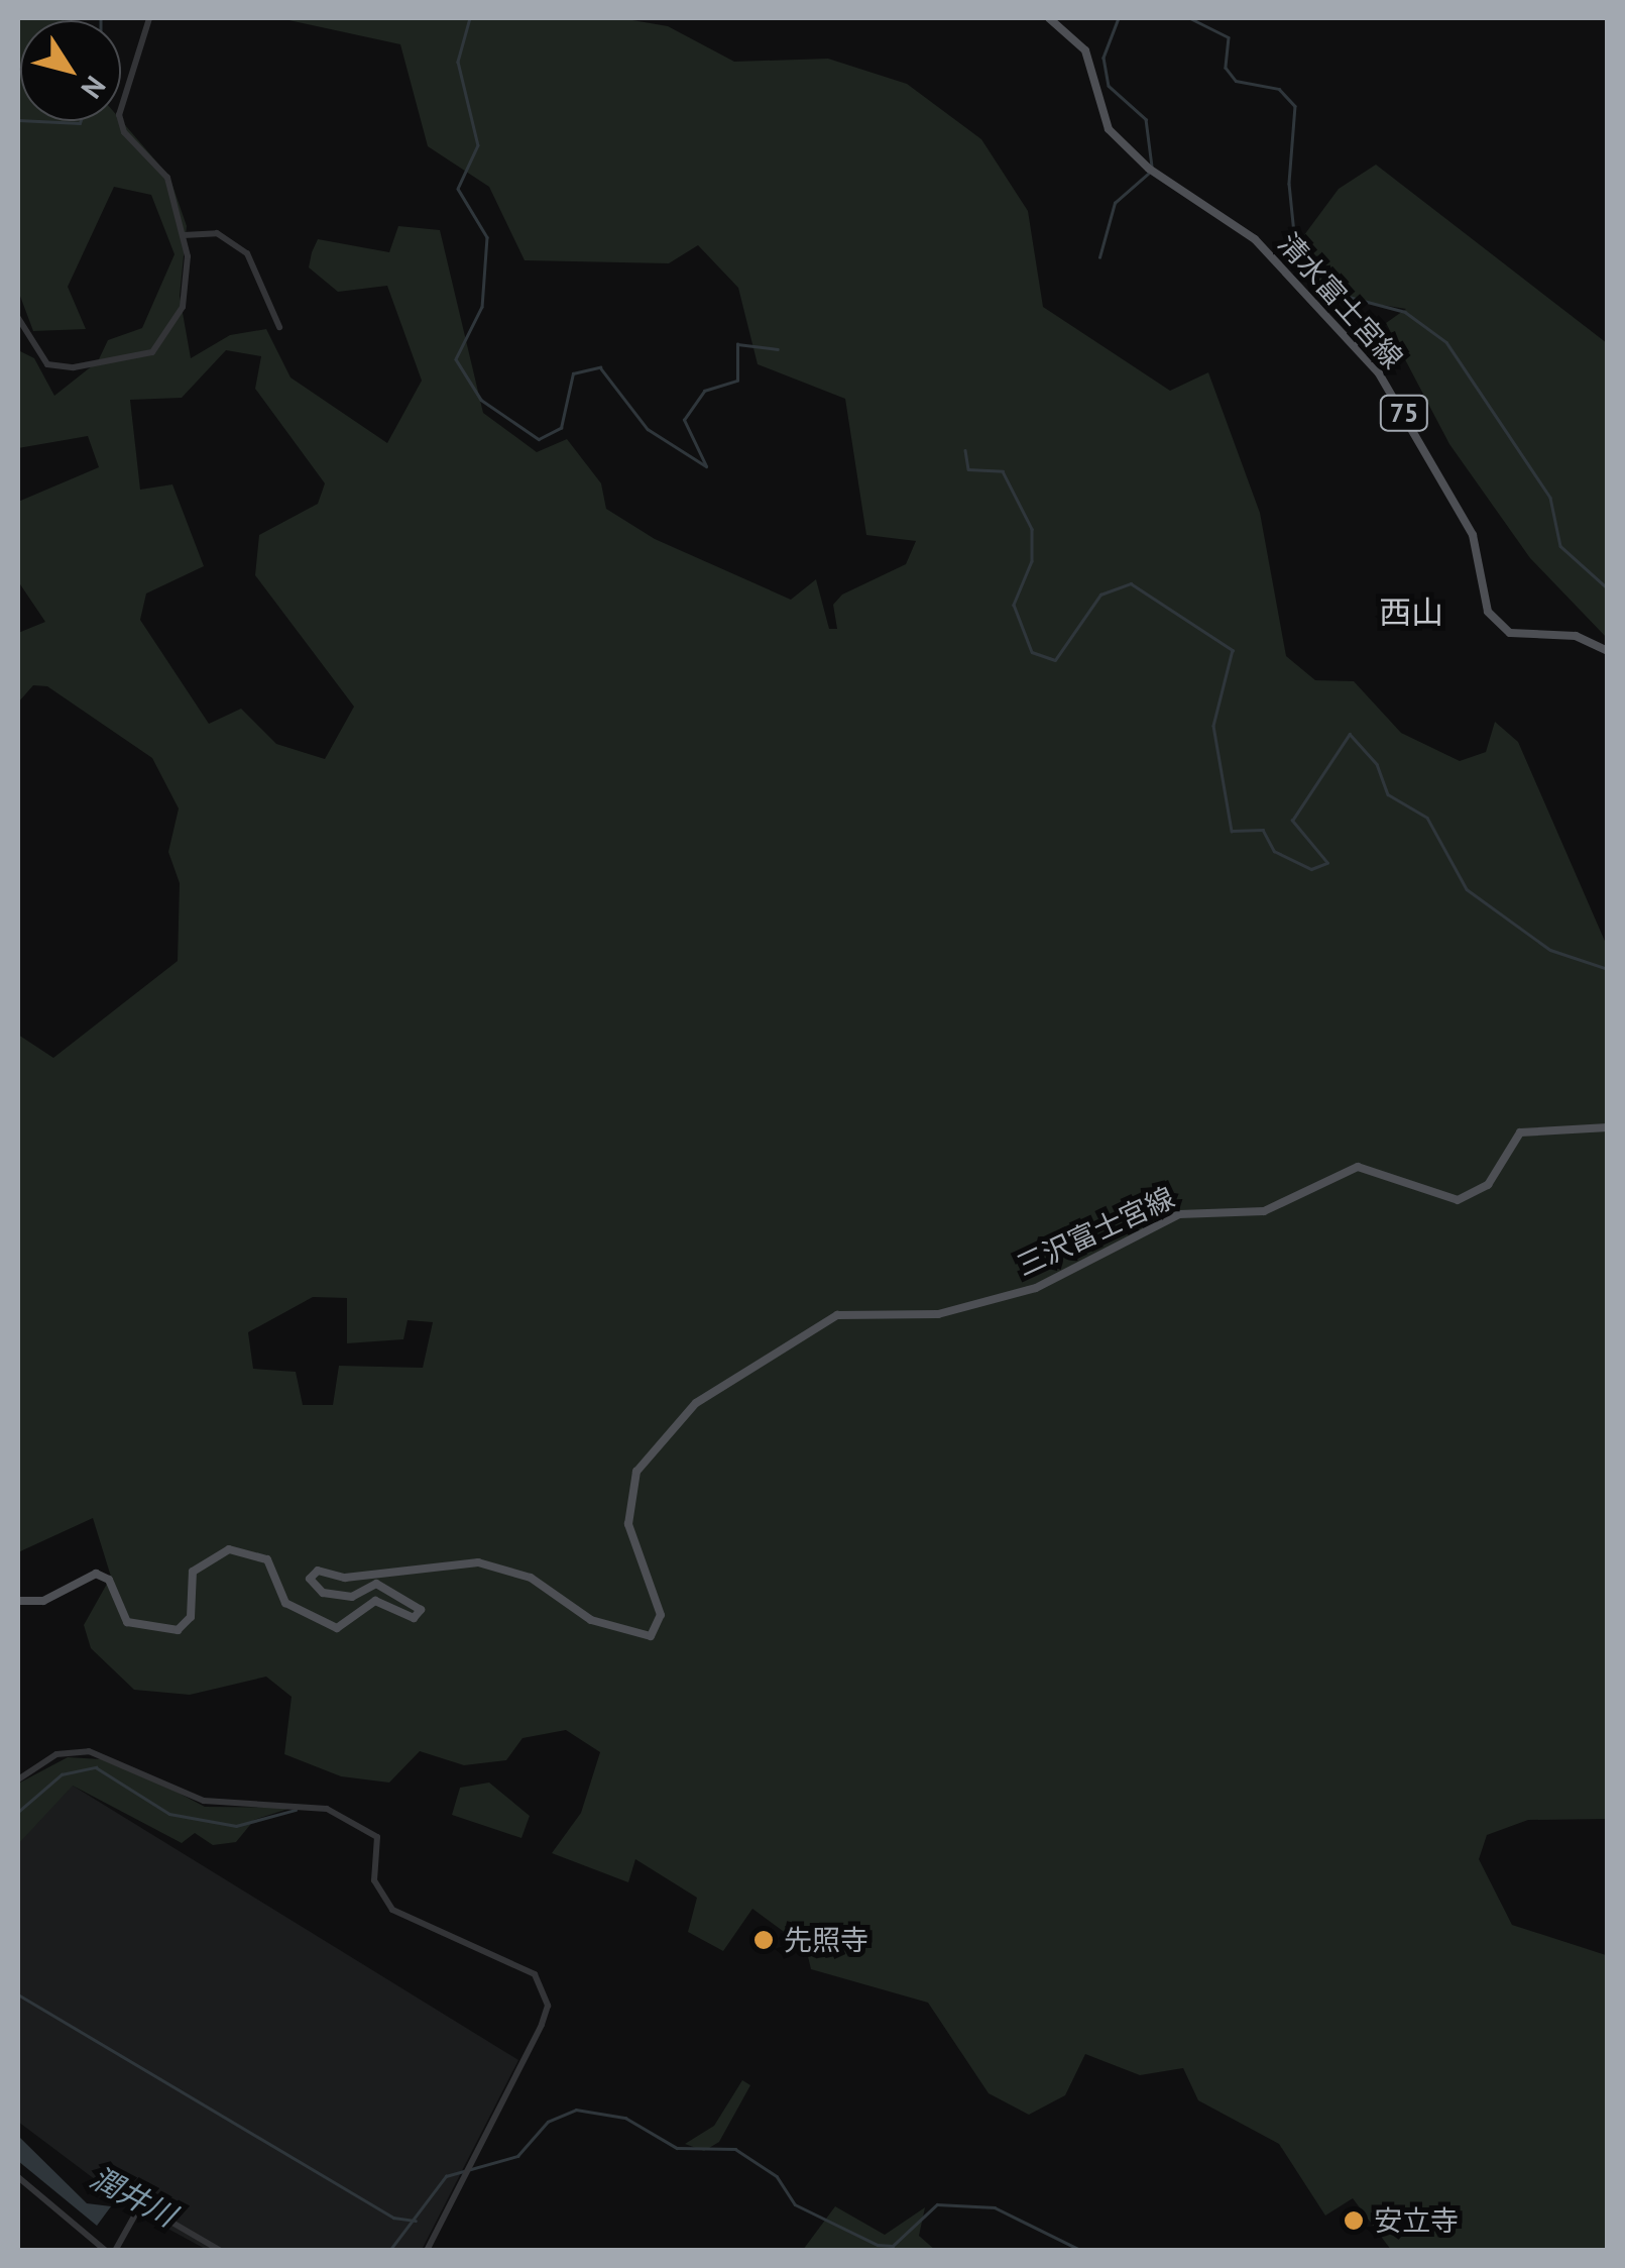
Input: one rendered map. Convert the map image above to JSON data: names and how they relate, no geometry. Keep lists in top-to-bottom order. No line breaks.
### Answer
{"streets":{"main road":["清水富士宮線","75","三沢富士宮線"]},"districts":["西山"],"water":["潤井川"],"places":["先照寺","安立寺"],"north":"bottom right"}
